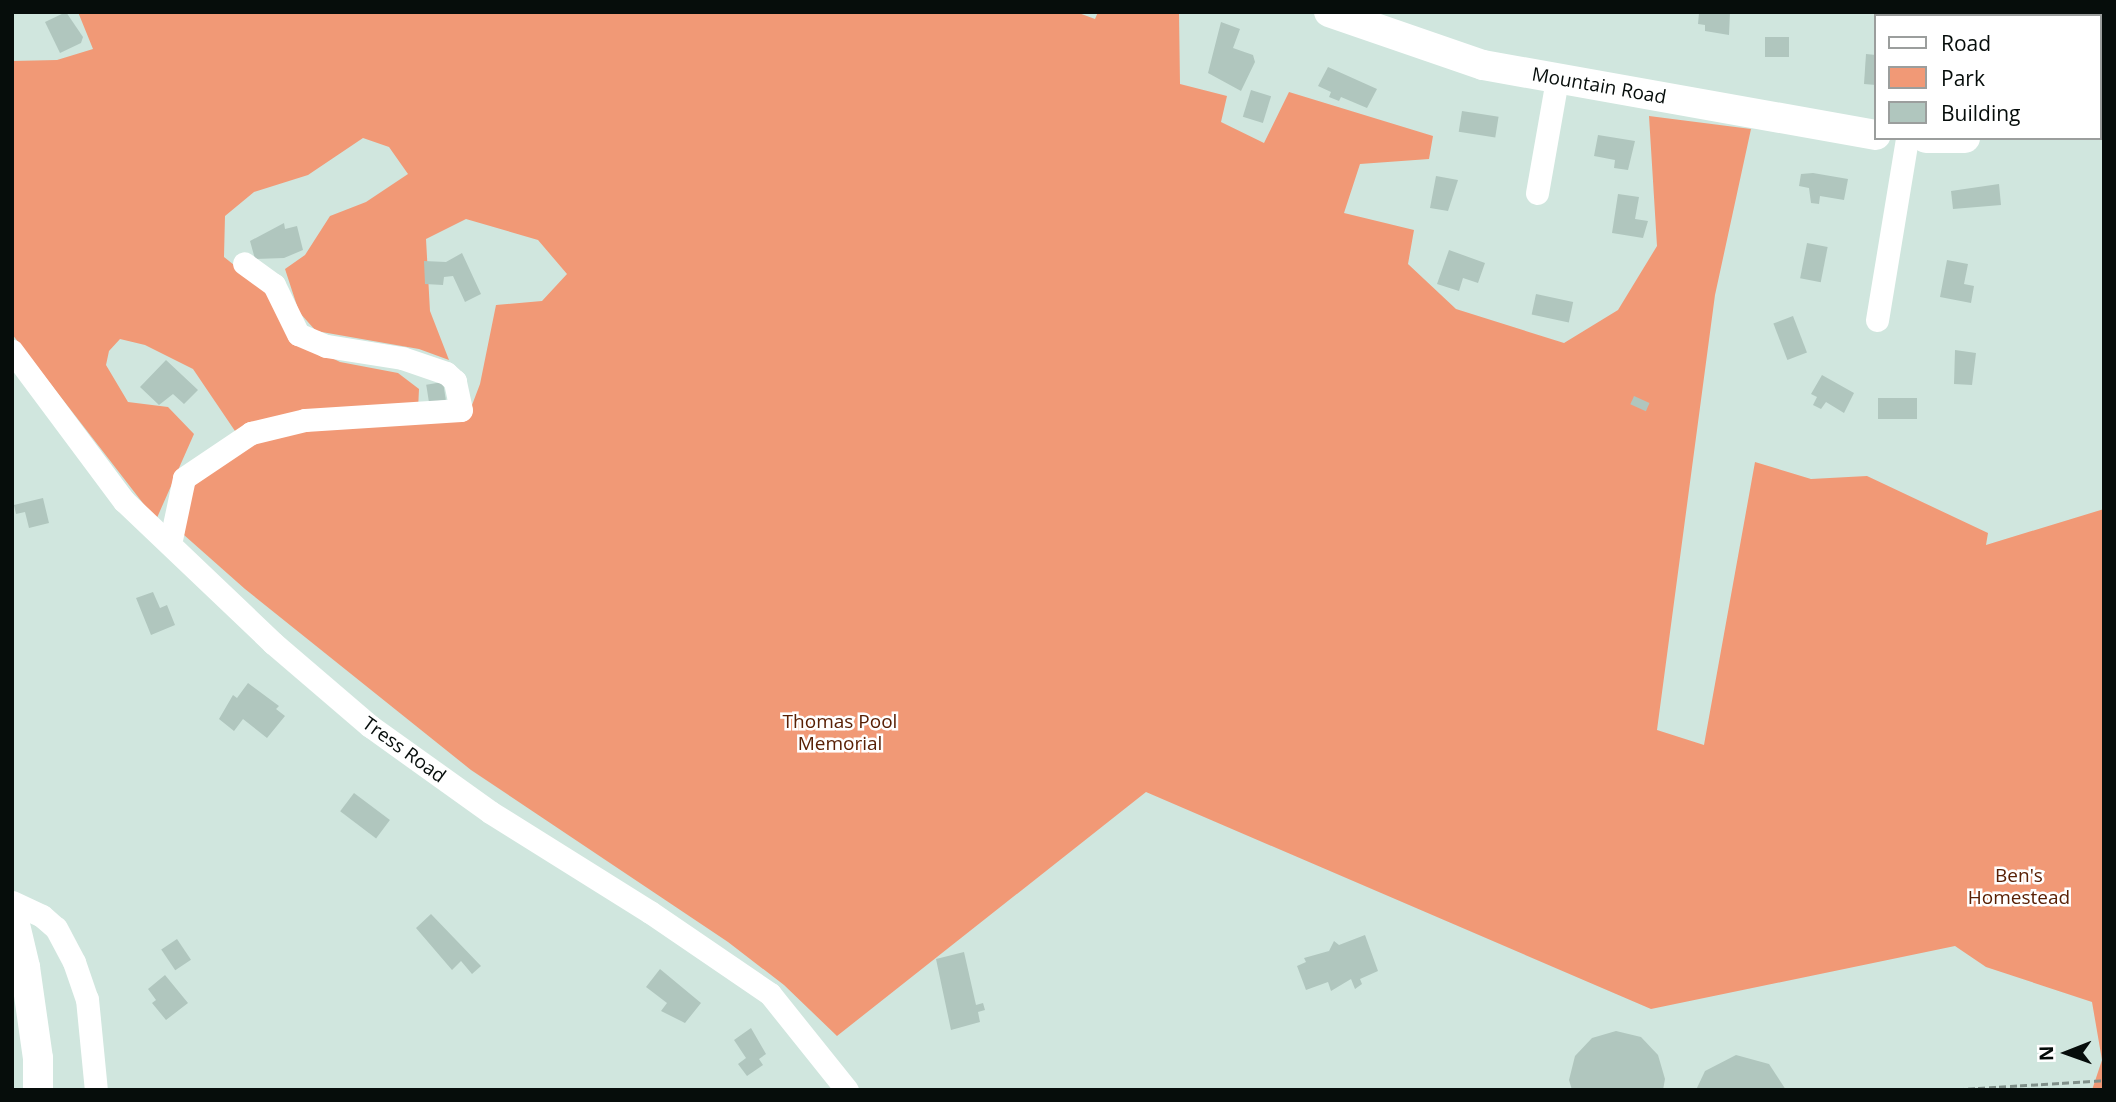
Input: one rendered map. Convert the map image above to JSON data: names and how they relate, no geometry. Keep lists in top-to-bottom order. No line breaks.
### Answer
{"streets":{"main road":["Mountain Road"],"street":["Tress Road"]},"parks":["Thomas Pool Memorial","Ben's Homestead"],"legend":["Road","Park","Building"],"north":"left"}
